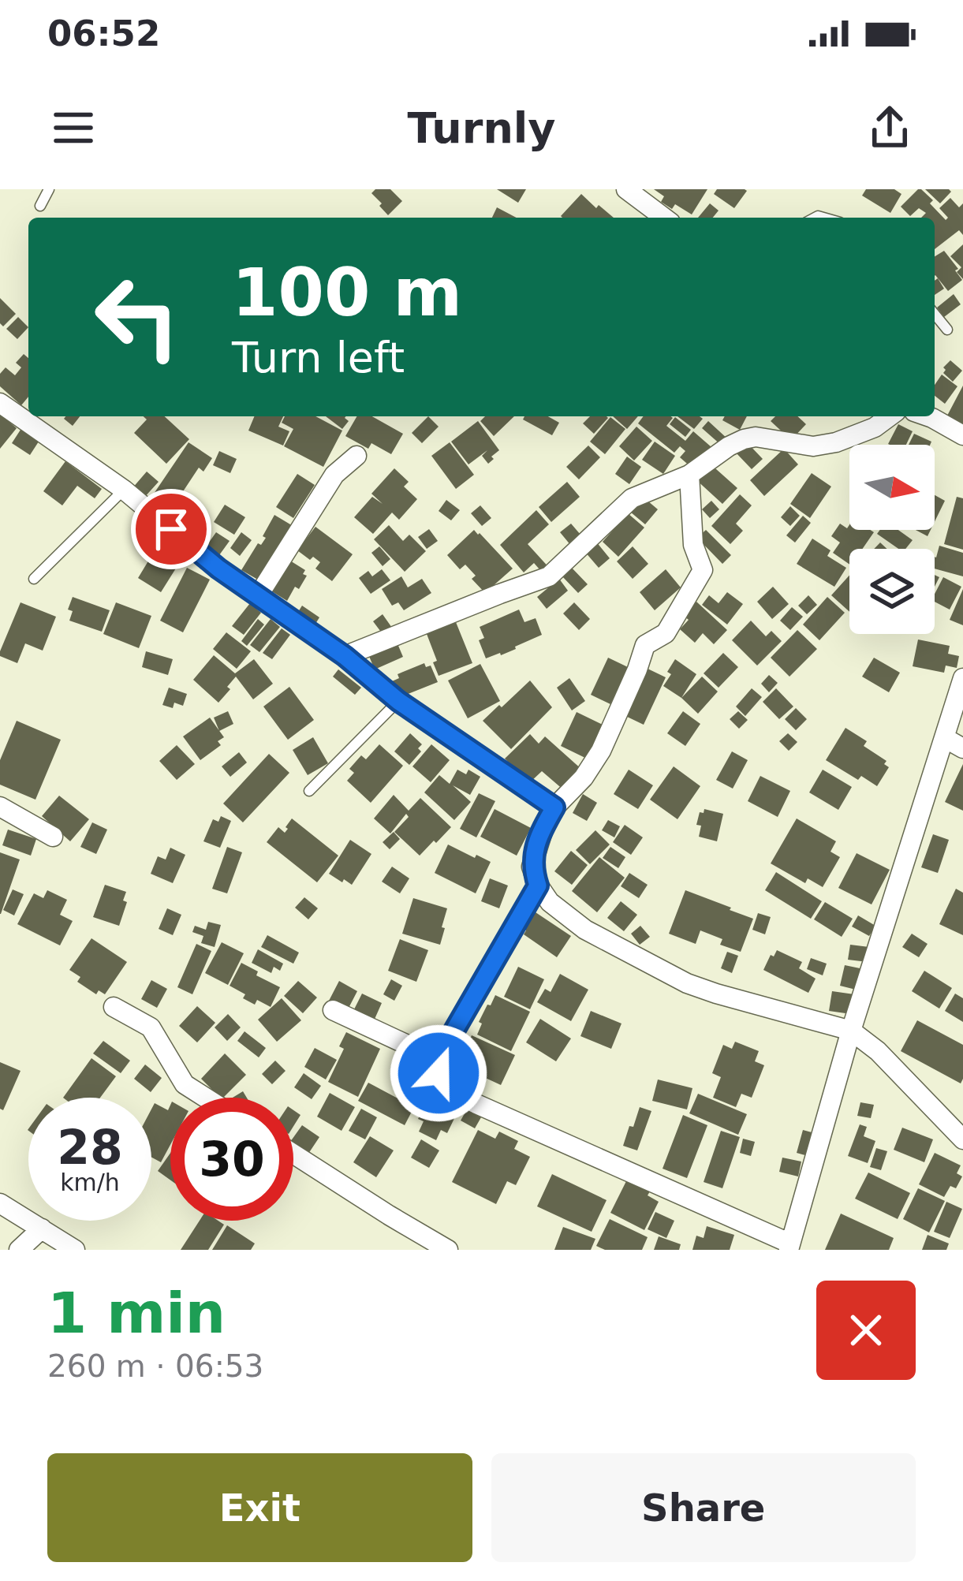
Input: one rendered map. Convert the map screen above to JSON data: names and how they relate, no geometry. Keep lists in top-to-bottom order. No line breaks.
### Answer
{"north":"right","page":{"status":"06:52","header":"Turnly","turn":["100 m","Turn left"],"speed":"28 km/h","limit":"30","heading":["1 min","260 m · 06:53"],"buttons":["Exit","Share"]}}
